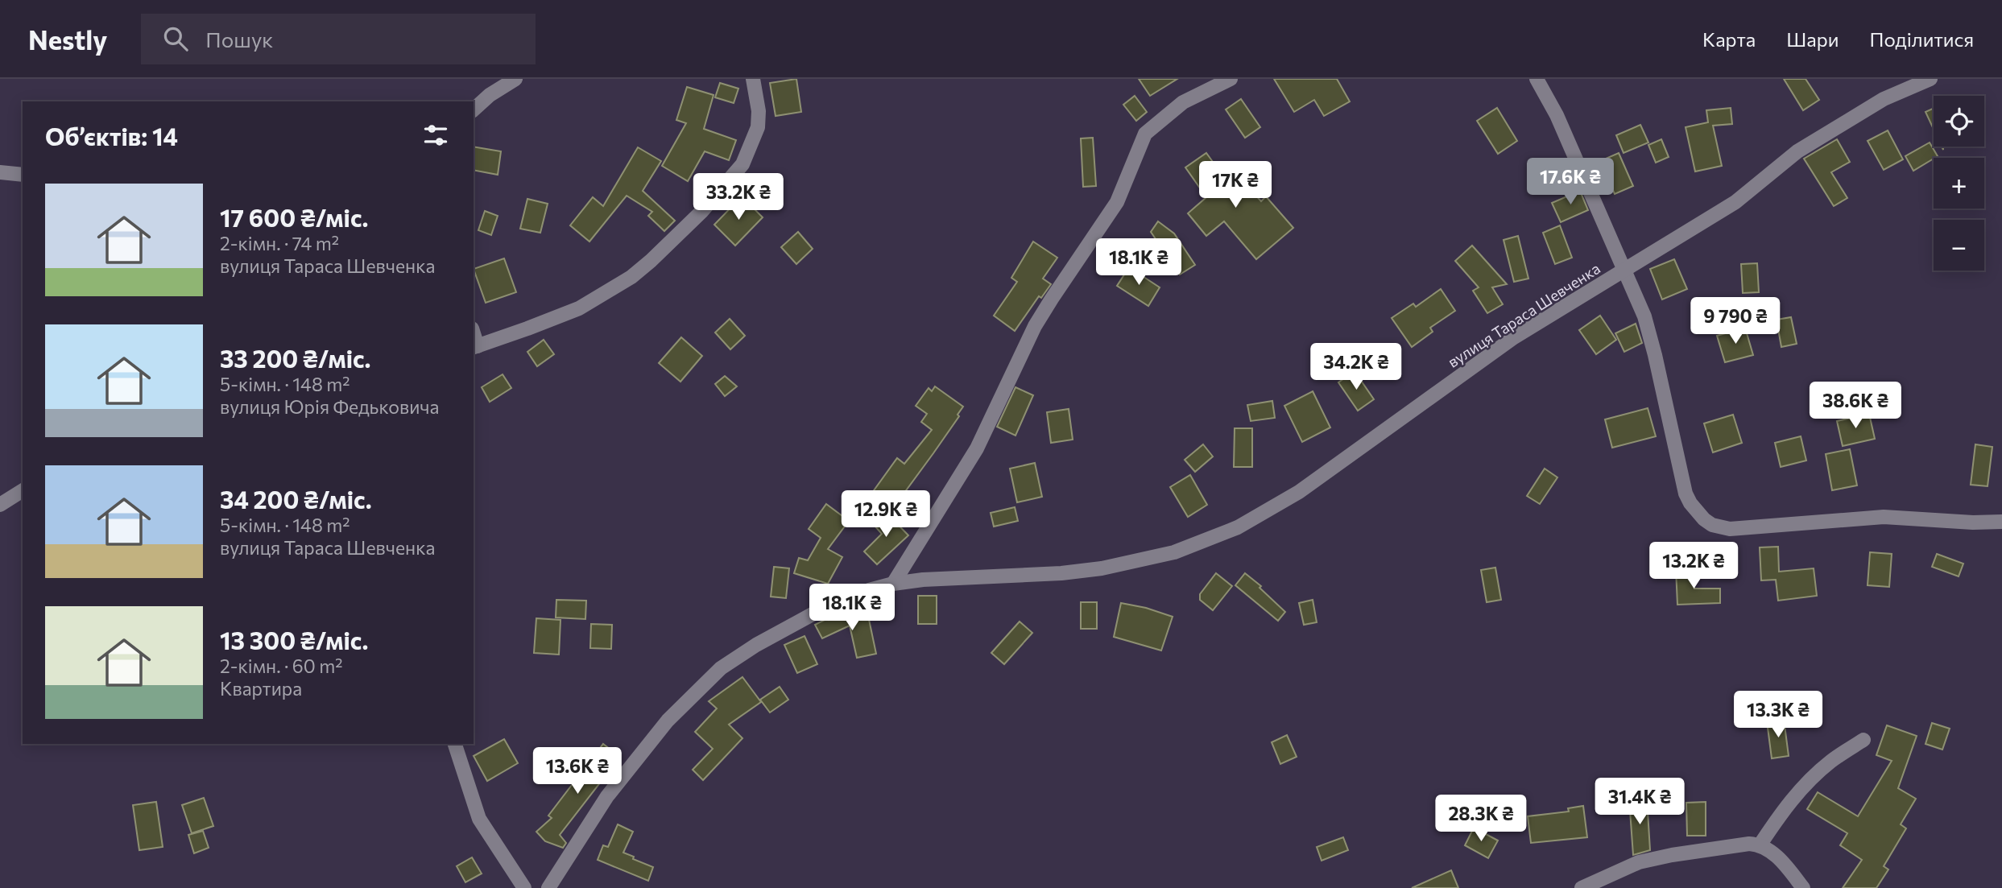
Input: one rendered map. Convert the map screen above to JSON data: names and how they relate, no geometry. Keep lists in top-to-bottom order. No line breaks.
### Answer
{"streets":{"street":["вулиця Тараса Шевченка"]},"page":{"header":"Nestly","search":"Пошук","nav":["Карта","Шари","Поділитися"],"map_buttons":["+","−"],"heading":"Об’єктів: 14","price":["17.6K ₴","17K ₴","33.2K ₴","18.1K ₴","9 790 ₴","34.2K ₴","38.6K ₴","12.9K ₴","13.2K ₴","18.1K ₴","13.3K ₴","13.6K ₴","31.4K ₴","28.3K ₴"],"list":[{"name":"17 600 ₴/міс.","note":"2-кімн. · 74 m² · вулиця Тараса Шевченка"},{"name":"33 200 ₴/міс.","note":"5-кімн. · 148 m² · вулиця Юрія Федьковича"},{"name":"34 200 ₴/міс.","note":"5-кімн. · 148 m² · вулиця Тараса Шевченка"},{"name":"13 300 ₴/міс.","note":"2-кімн. · 60 m² · Квартира"}]}}
